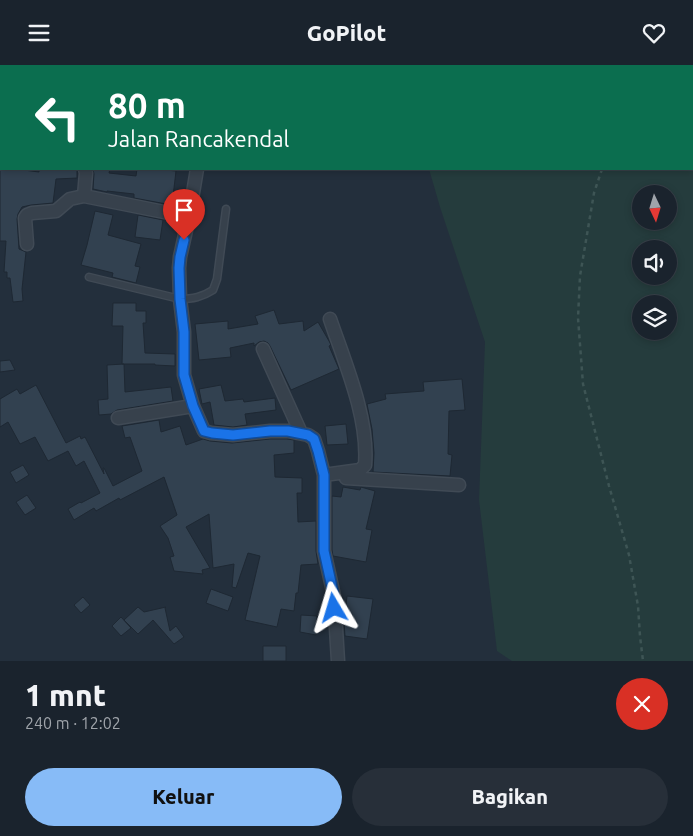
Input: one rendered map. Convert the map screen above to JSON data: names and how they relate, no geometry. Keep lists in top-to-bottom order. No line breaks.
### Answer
{"north":"bottom","page":{"header":"GoPilot","turn":["80 m","Jalan Rancakendal"],"heading":["1 mnt","240 m · 12:02"],"buttons":["Keluar","Bagikan"]}}
